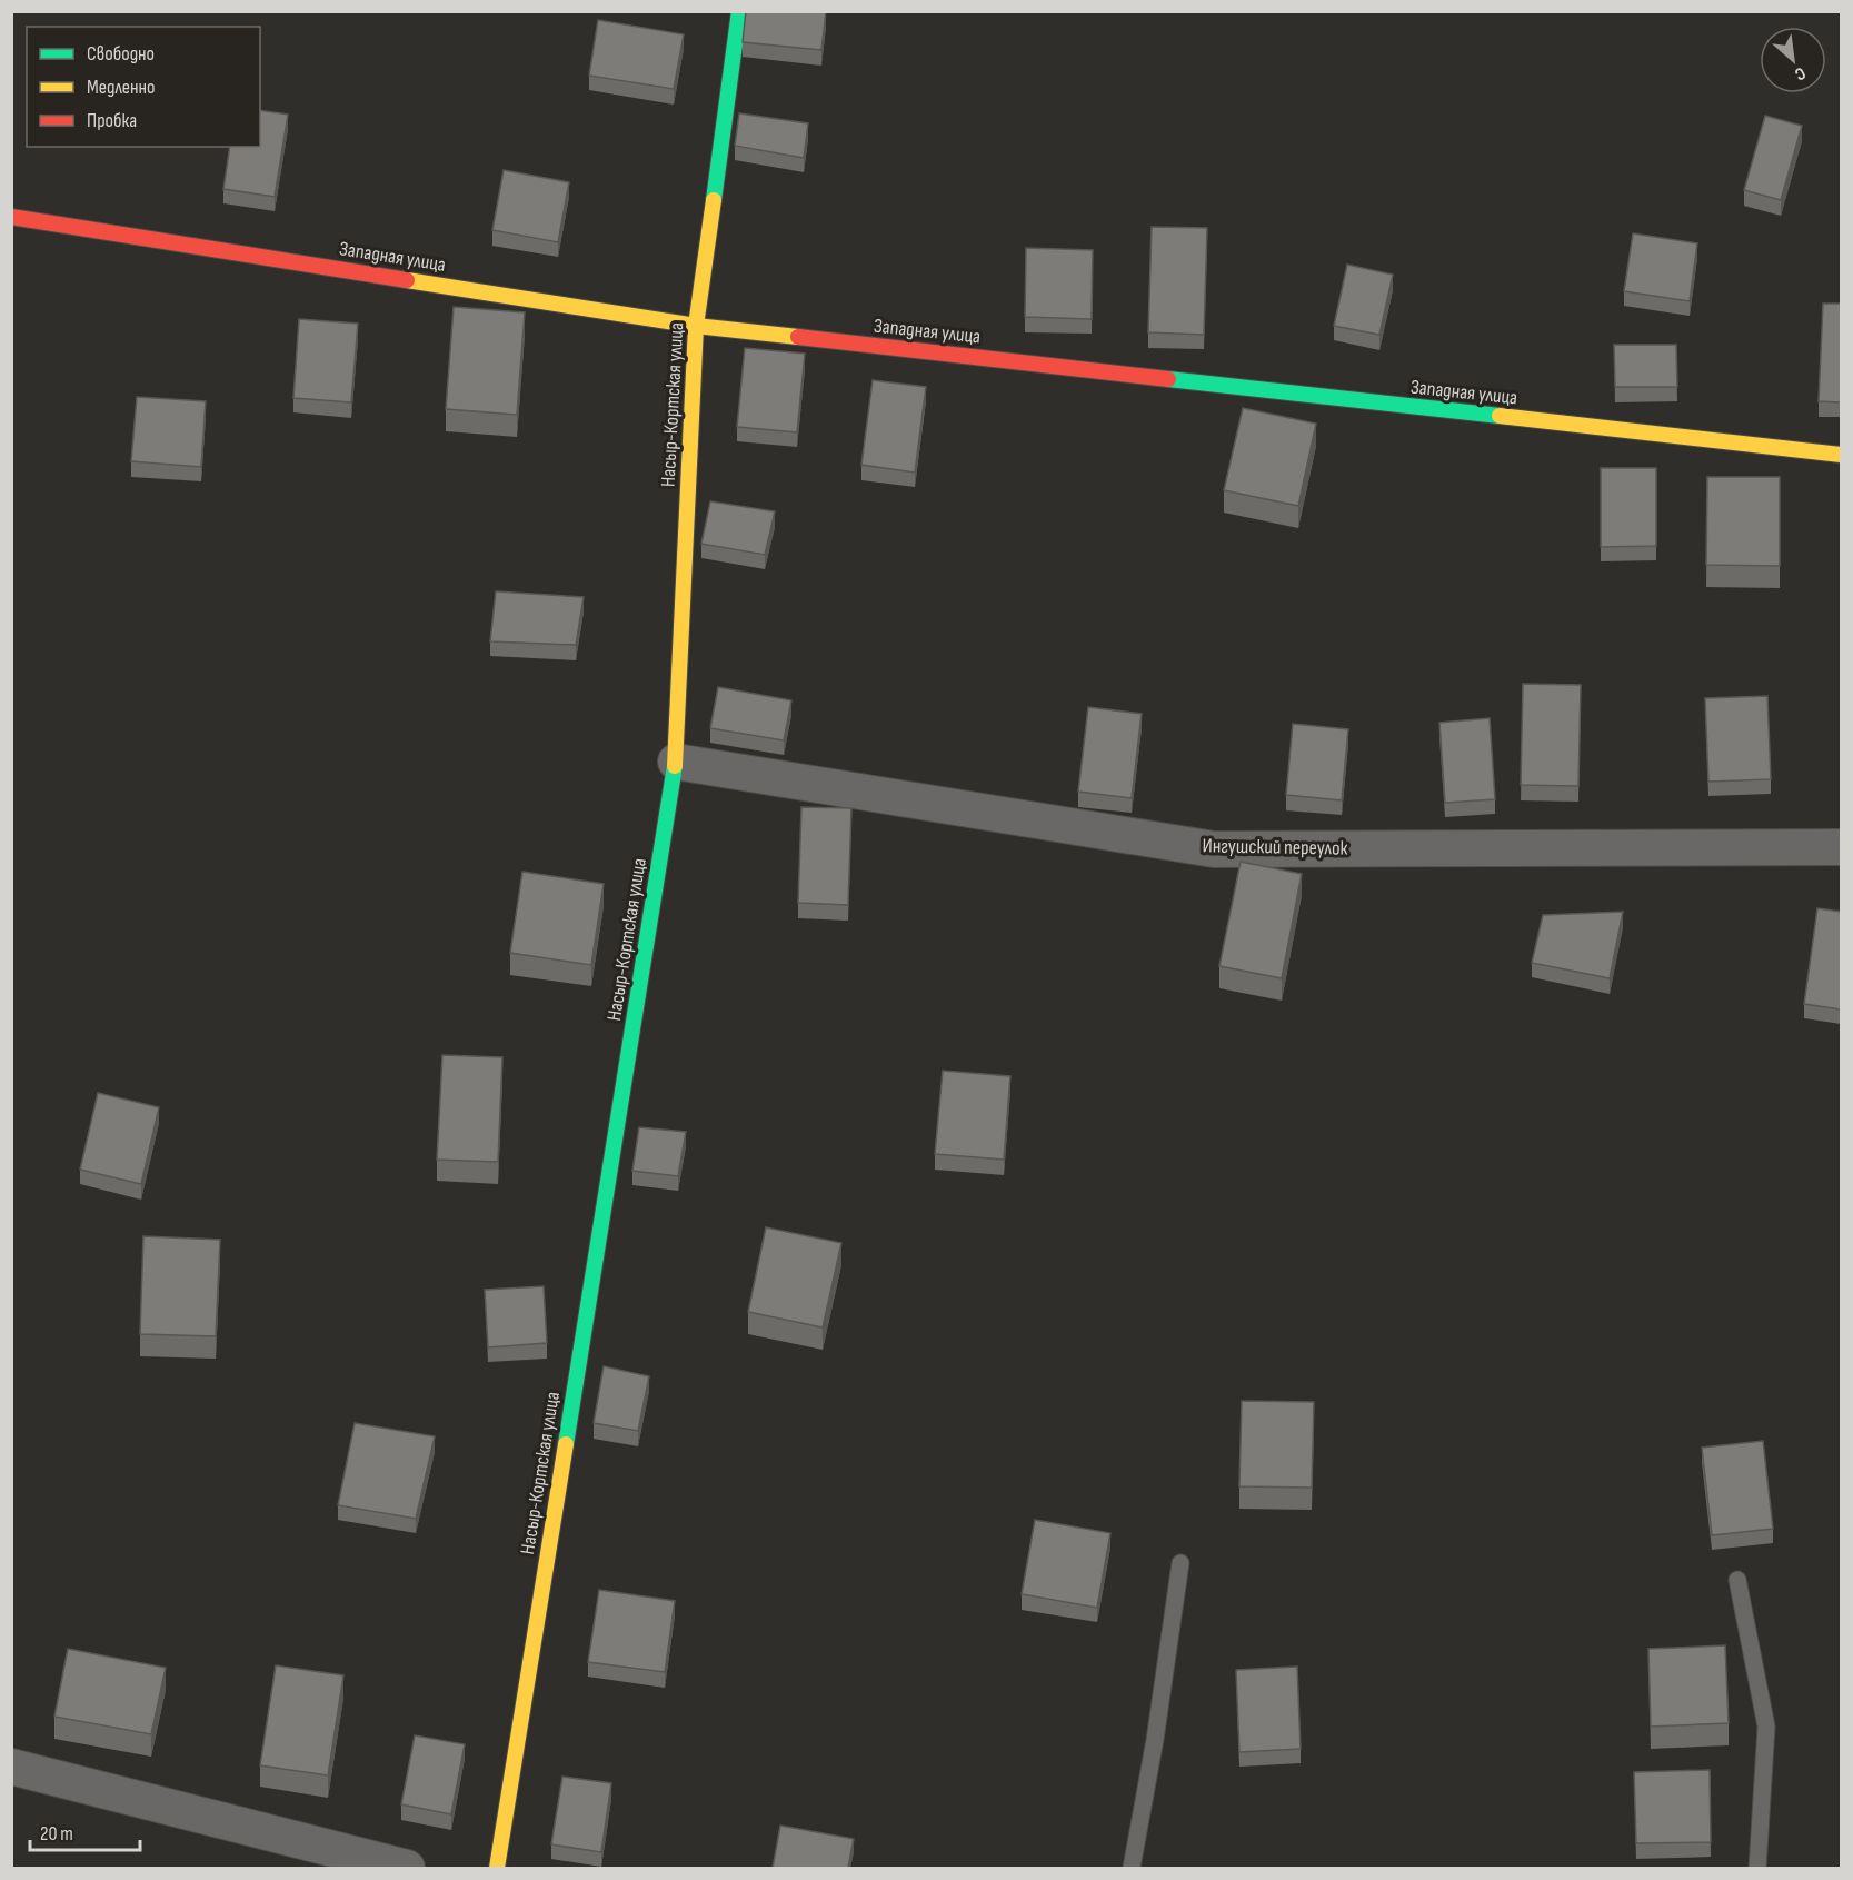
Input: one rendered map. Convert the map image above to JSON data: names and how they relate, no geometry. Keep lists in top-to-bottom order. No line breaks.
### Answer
{"streets":{"street":["Западная улица","Насыр-Кортская улица","Ингушский переулок"]},"crossings":[["Западная улица","Насыр-Кортская улица"],["Насыр-Кортская улица","Ингушский переулок"]],"legend":["Свободно","Медленно","Пробка"],"scale_bar":"20 m","north":"bottom right"}
